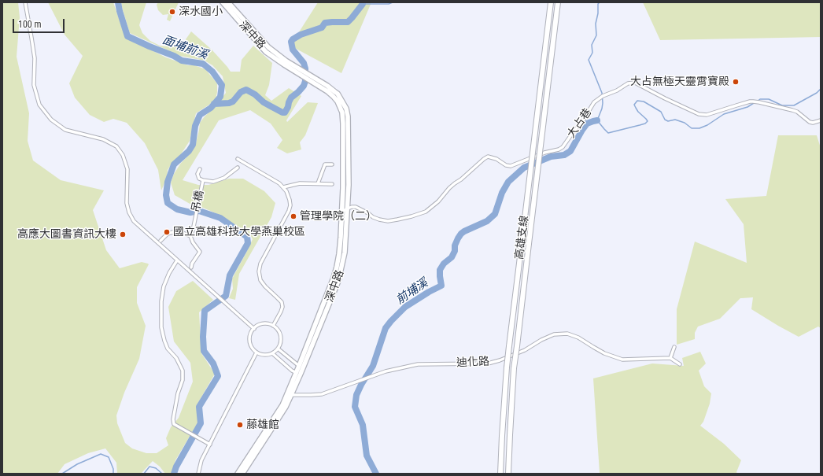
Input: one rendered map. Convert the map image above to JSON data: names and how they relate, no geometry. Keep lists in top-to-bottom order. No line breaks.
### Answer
{"streets":{"highway":["高雄支線"],"main road":["深中路"],"street":["大占巷","吊橋","迪化路"]},"crossings":[["深中路","大占巷"],["深中路","迪化路"]],"water":["面埔前溪","前埔溪"],"places":["深水國小","大占無極天靈霄寶殿","管理學院（二）","國立高雄科技大學燕巢校區","高應大圖書資訊大樓","藤雄館"],"scale_bar":"100 m"}
